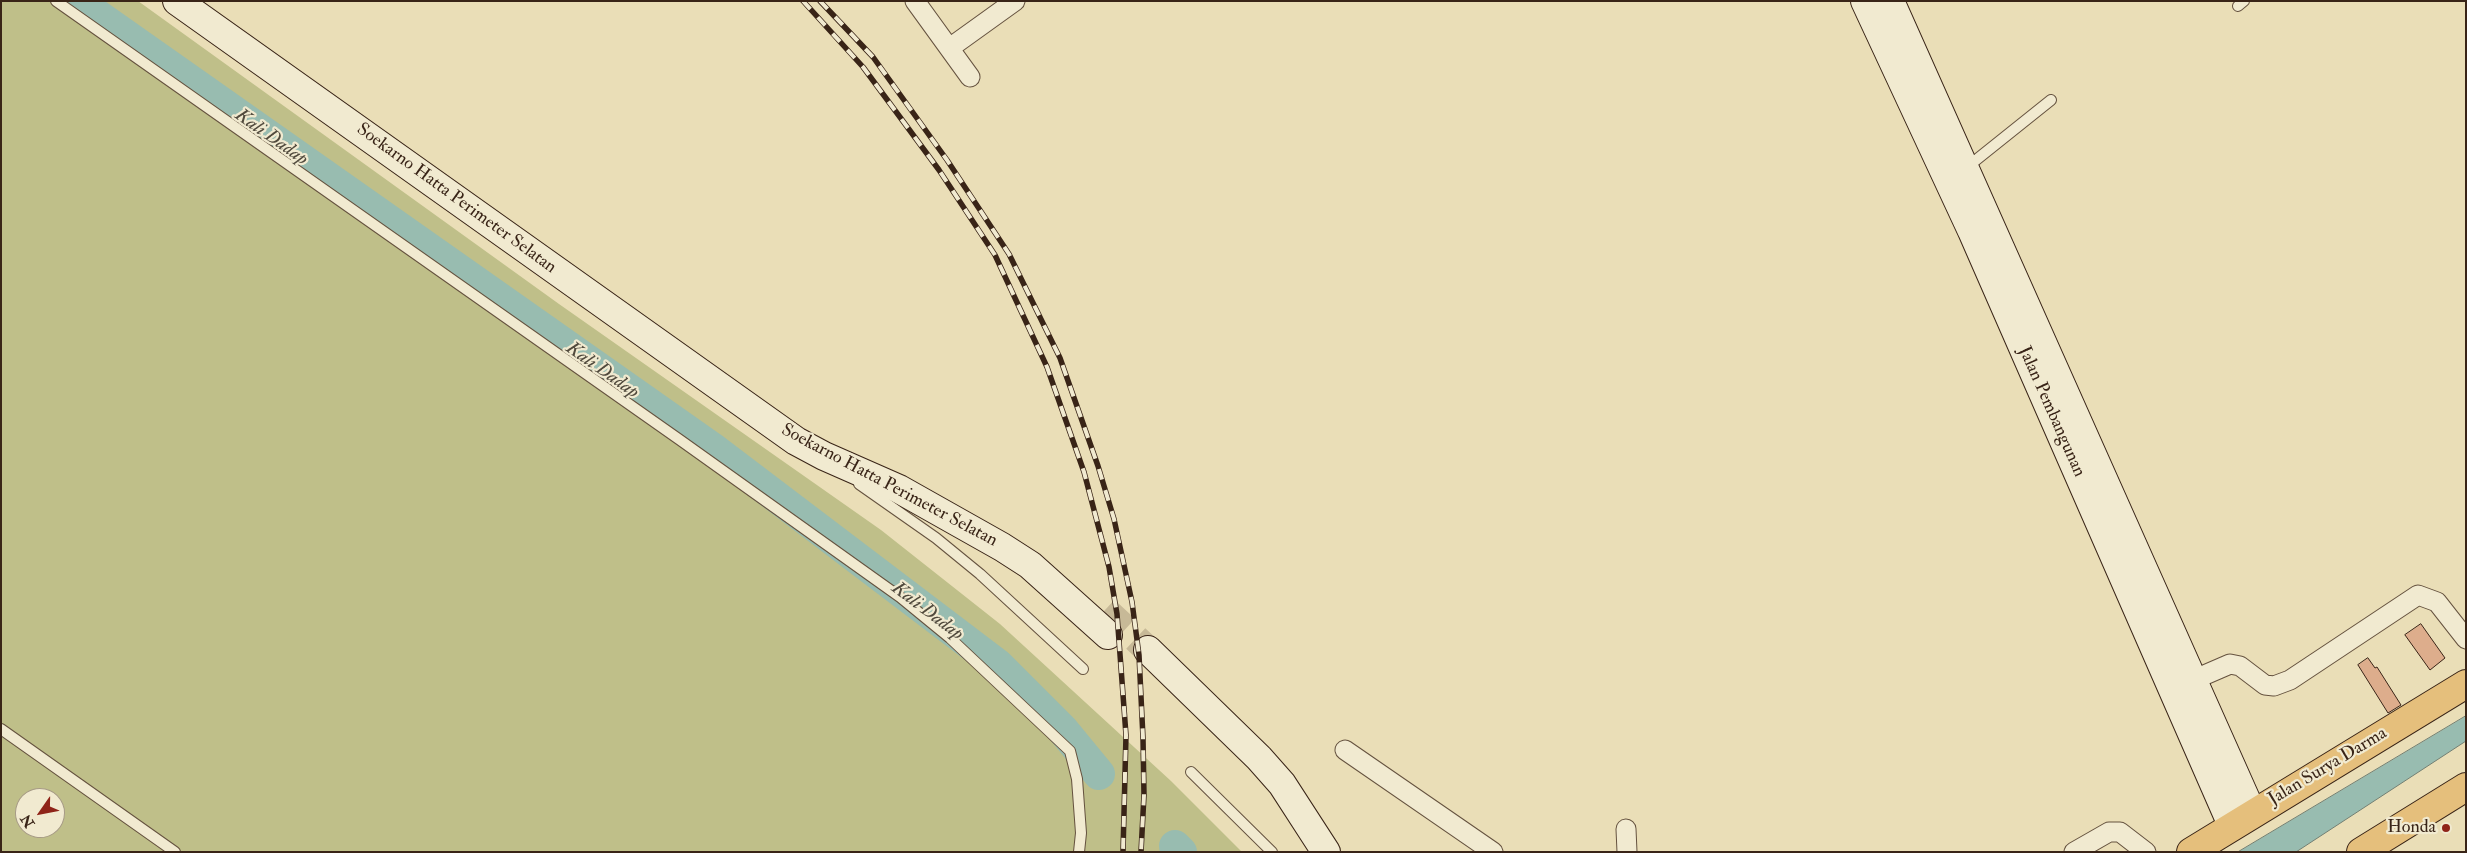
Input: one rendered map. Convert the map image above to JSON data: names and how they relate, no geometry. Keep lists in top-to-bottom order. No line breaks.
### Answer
{"streets":{"main road":["Soekarno Hatta Perimeter Selatan","Jalan Pembangunan","Jalan Surya Darma"]},"crossings":[["Jalan Pembangunan","Jalan Surya Darma"]],"water":["Kali Dadap"],"places":["Honda"],"north":"bottom left"}
